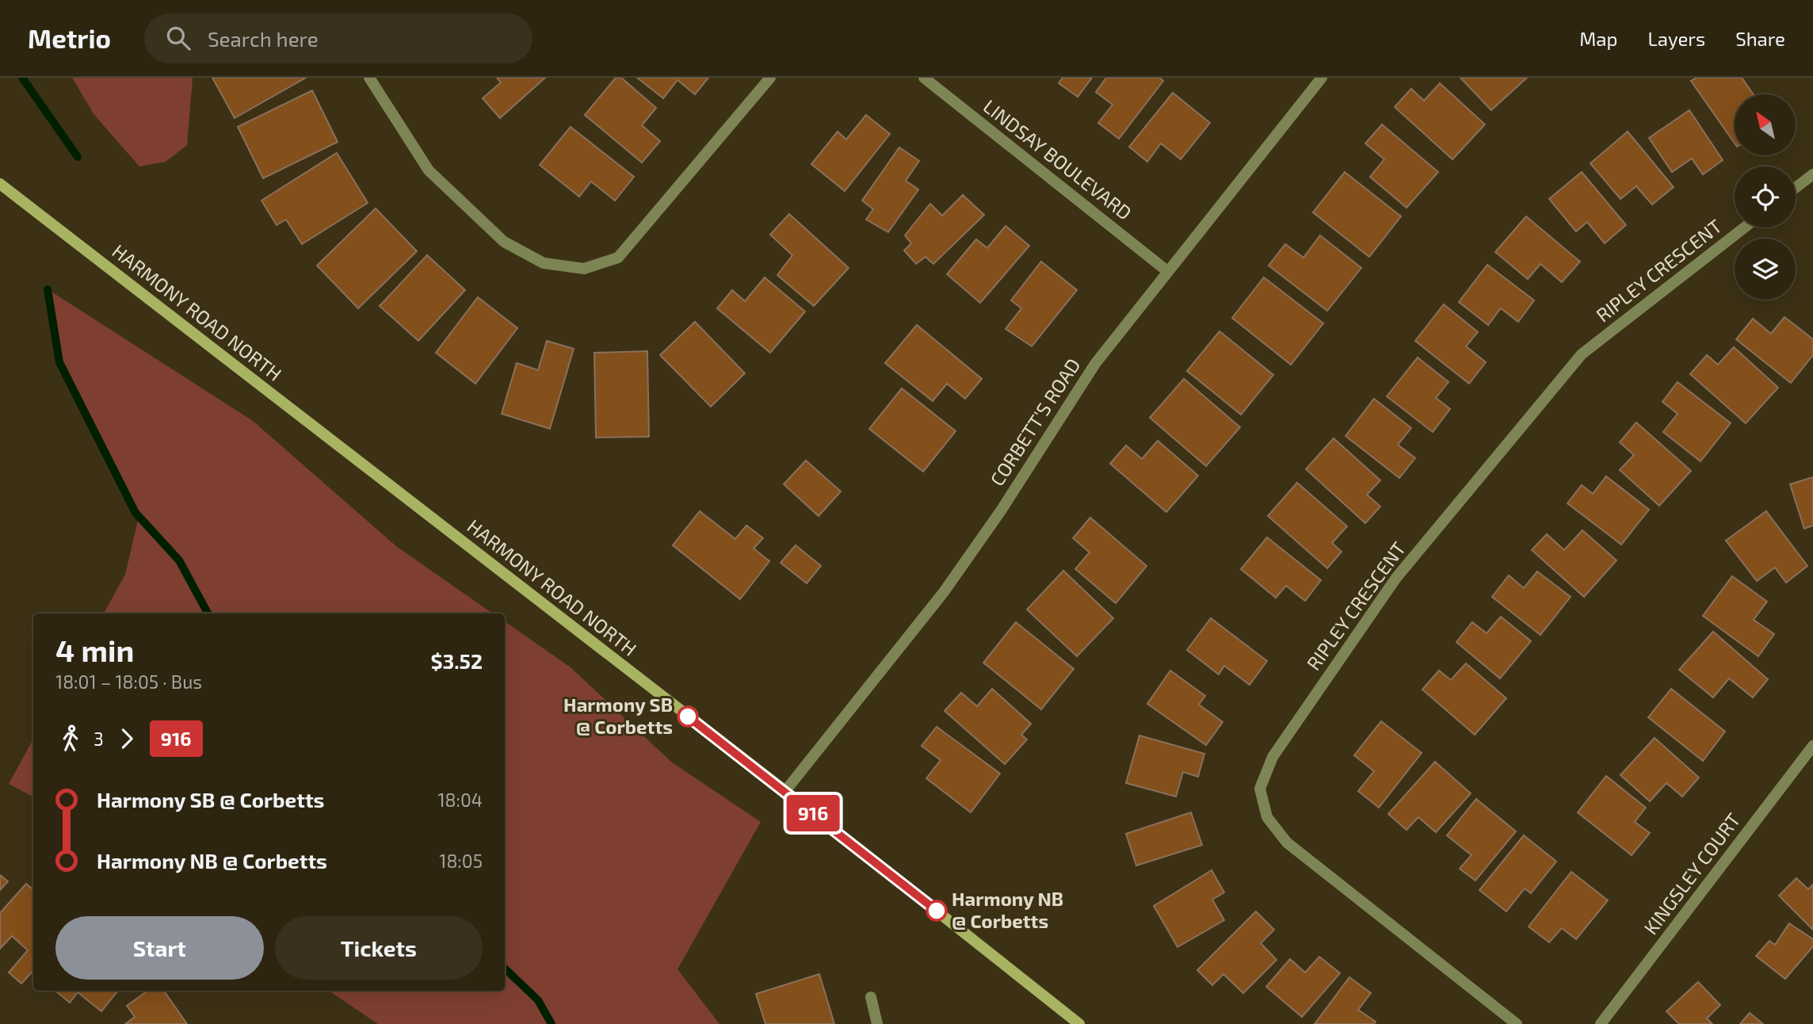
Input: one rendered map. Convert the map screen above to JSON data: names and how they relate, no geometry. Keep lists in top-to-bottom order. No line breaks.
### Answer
{"streets":{"main road":["HARMONY ROAD NORTH"],"street":["LINDSAY BOULEVARD","RIPLEY CRESCENT","CORBETT'S ROAD","KINGSLEY COURT"]},"crossings":[["LINDSAY BOULEVARD","CORBETT'S ROAD"],["HARMONY ROAD NORTH","CORBETT'S ROAD"]],"places":["Harmony SB @ Corbetts","Harmony NB @ Corbetts"],"lines":["bus line 916"],"north":"top left","page":{"header":"Metrio","search":"Search here","nav":["Map","Layers","Share"],"on_map":"916","heading":["4 min","18:01 – 18:05 · Bus","$3.52"],"legs":["3","916"],"list":[{"name":"Harmony SB @ Corbetts","value":"18:04"},{"name":"Harmony NB @ Corbetts","value":"18:05"}],"buttons":["Start","Tickets"]}}
